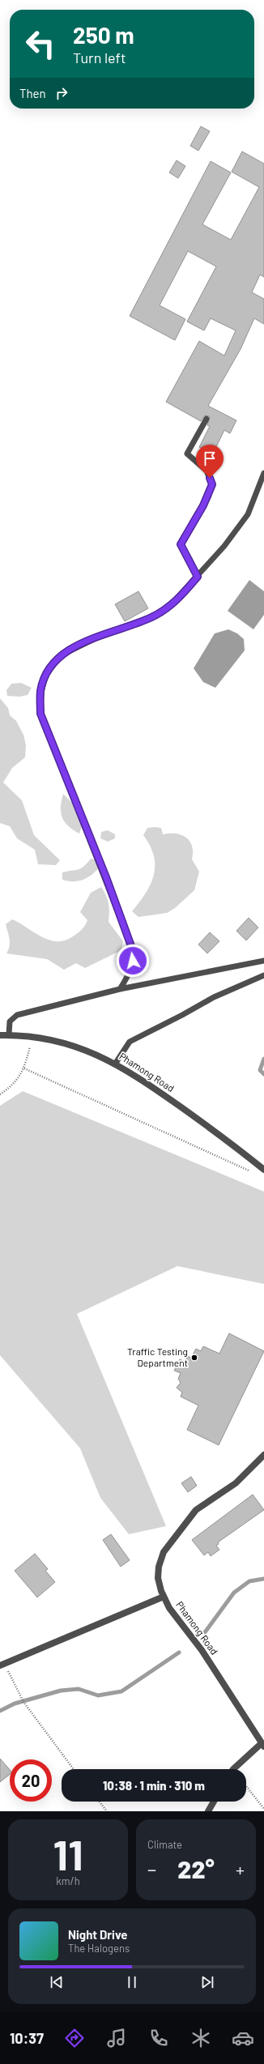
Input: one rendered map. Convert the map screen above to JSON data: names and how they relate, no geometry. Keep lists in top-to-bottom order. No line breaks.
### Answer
{"streets":{"street":["Phamong Road"]},"places":["Traffic Testing Department"],"page":{"turn":["250 m","Turn left"],"then":"Then","limit":"20","trip":"10:38 · 1 min · 310 m","tile":[["11","km/h"],"Climate"],"heat":["−","22°","+"],"song":["Night Drive","The Halogens"],"tabs":"10:37"}}
